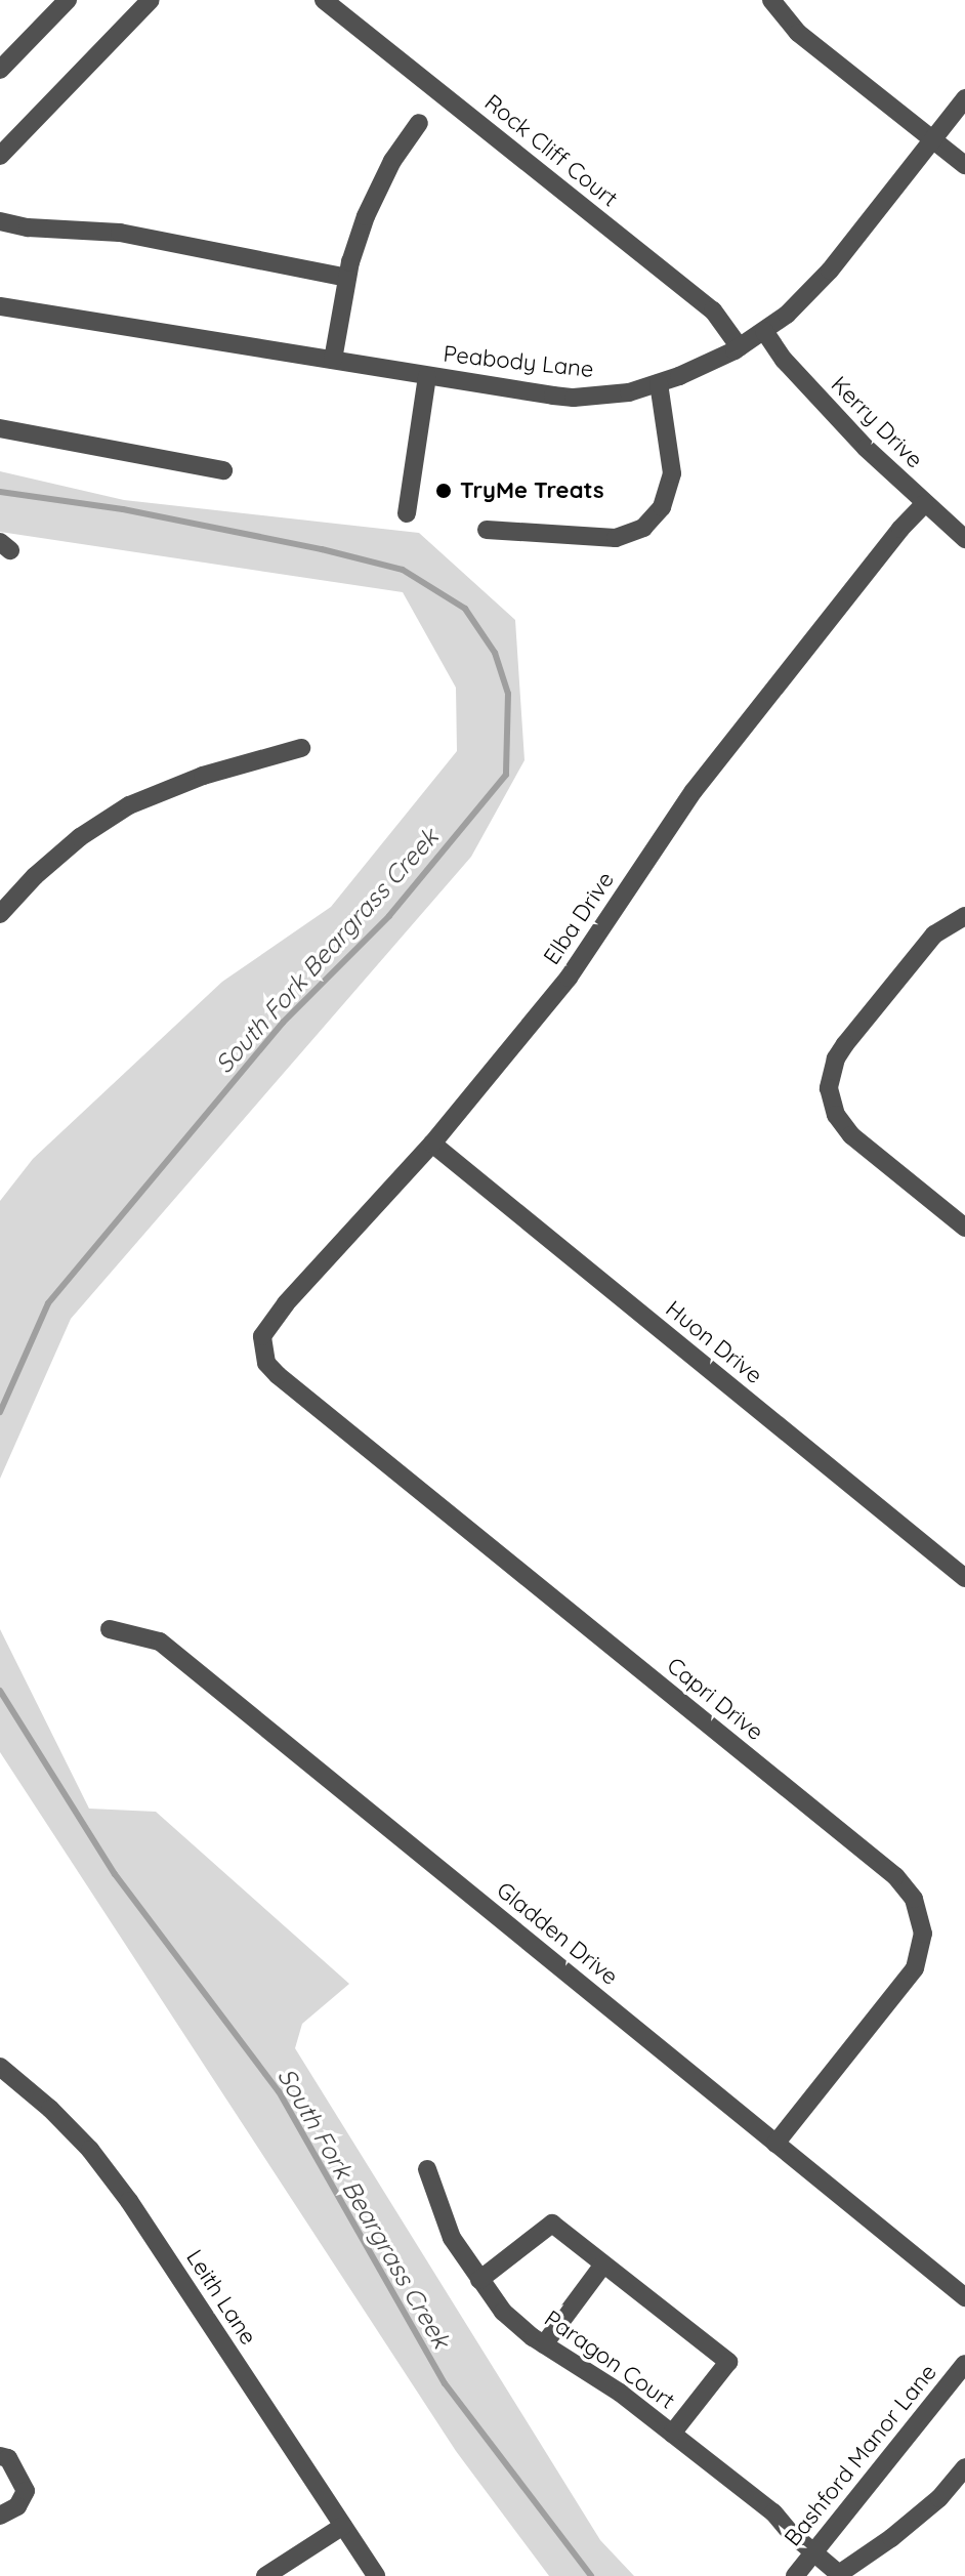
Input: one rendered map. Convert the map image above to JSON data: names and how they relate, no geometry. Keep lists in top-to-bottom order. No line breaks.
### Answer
{"streets":{"street":["Rock Cliff Court","Peabody Lane","Kerry Drive","Elba Drive","Huon Drive","Capri Drive","Gladden Drive","Leith Lane","Paragon Court","Bashford Manor Lane"]},"crossings":[["Rock Cliff Court","Peabody Lane"],["Peabody Lane","Kerry Drive"],["Kerry Drive","Elba Drive"],["Elba Drive","Huon Drive"],["Elba Drive","Capri Drive"],["Capri Drive","Gladden Drive"],["Paragon Court","Bashford Manor Lane"]],"water":["South Fork Beargrass Creek"],"places":["TryMe Treats"]}
